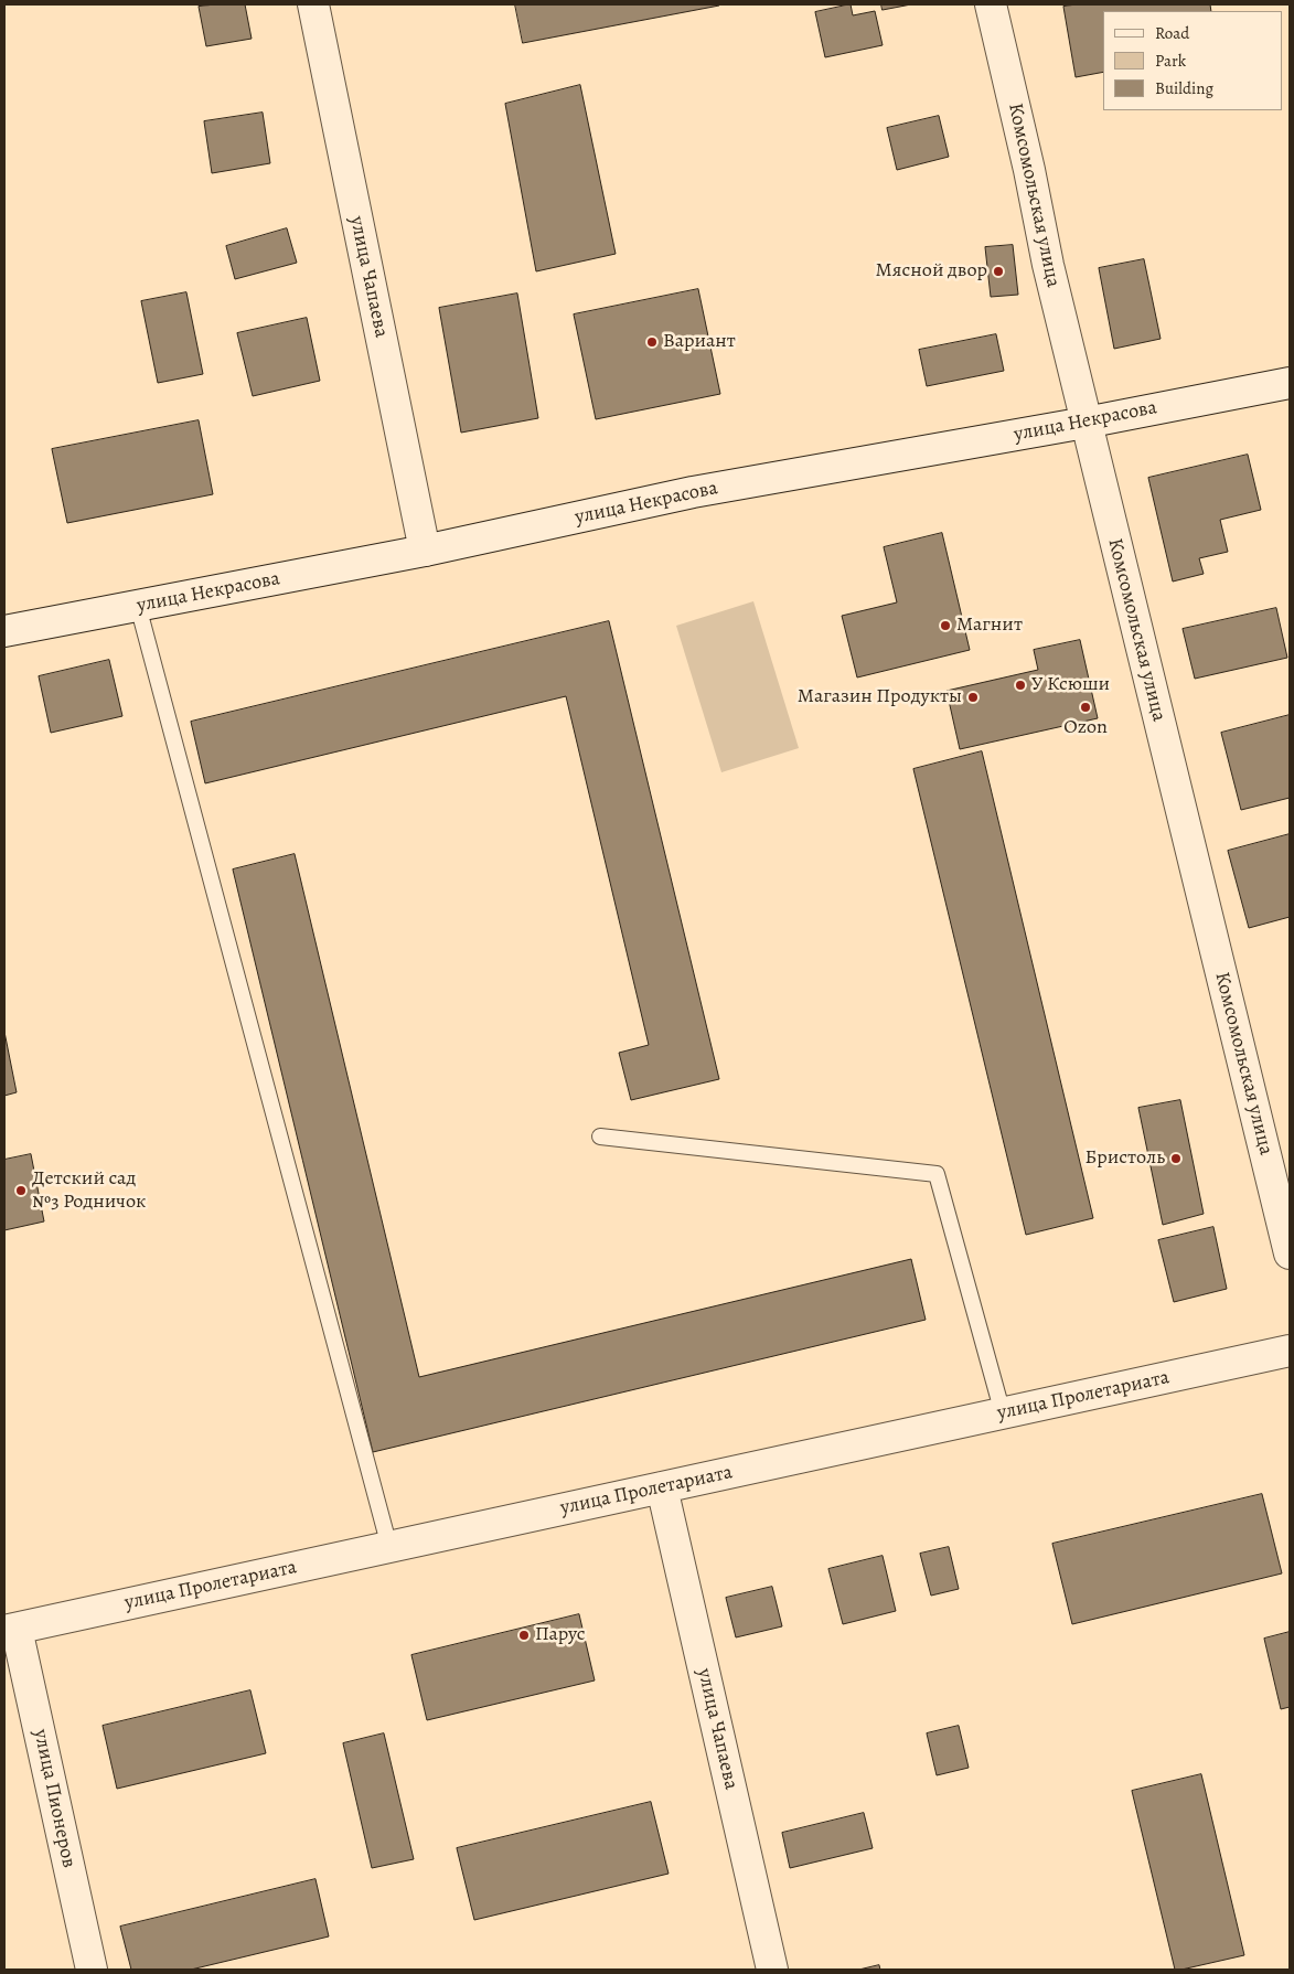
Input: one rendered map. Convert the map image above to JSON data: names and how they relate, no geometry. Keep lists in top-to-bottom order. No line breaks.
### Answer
{"streets":{"street":["Комсомольская улица","улица Чапаева","улица Некрасова","улица Пролетариата","улица Пионеров"]},"crossings":[["Комсомольская улица","улица Некрасова"],["улица Чапаева","улица Некрасова"],["улица Чапаева","улица Пролетариата"],["улица Пролетариата","улица Пионеров"]],"places":["Мясной двор","Вариант","Магнит","У Ксюши","Магазин Продукты","Ozon","Бристоль","Детский сад №3 Родничок","Парус"],"legend":["Road","Park","Building"]}
